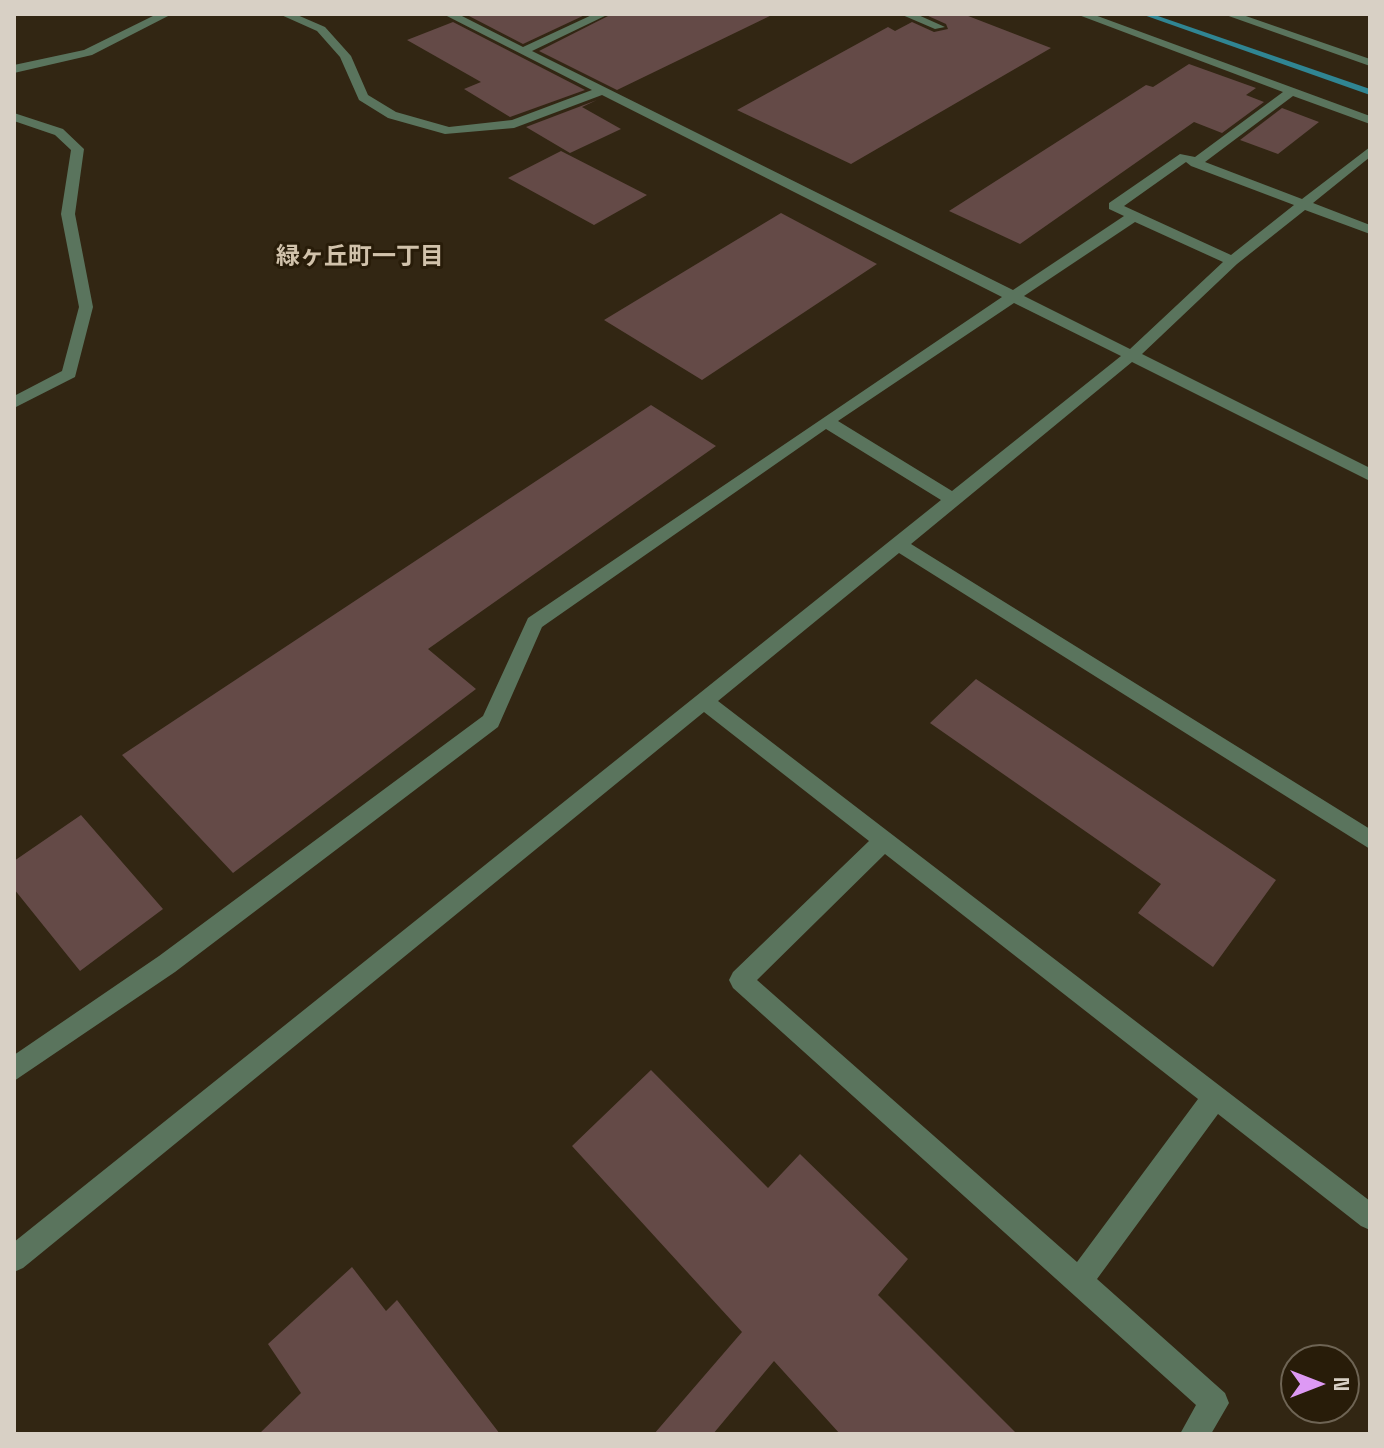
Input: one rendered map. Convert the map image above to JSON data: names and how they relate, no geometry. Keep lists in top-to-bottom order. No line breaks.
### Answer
{"districts":["緑ヶ丘町一丁目"],"north":"right"}
